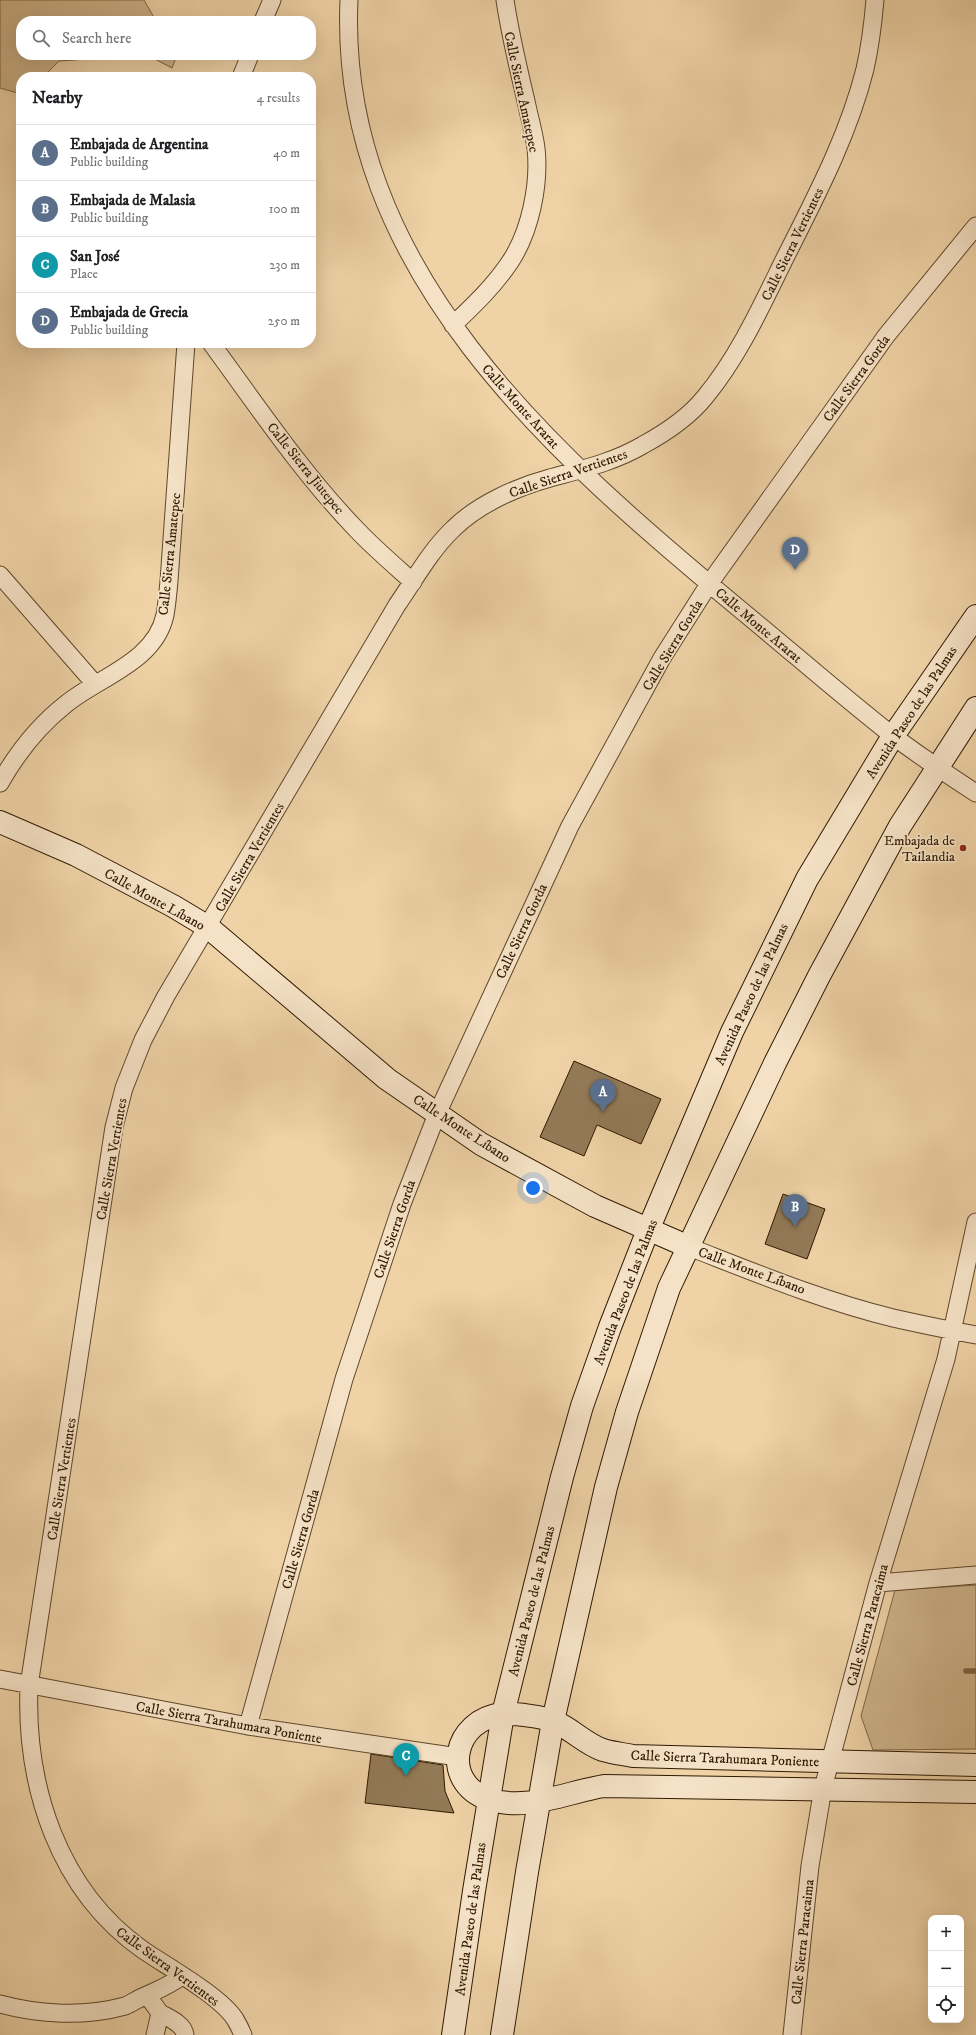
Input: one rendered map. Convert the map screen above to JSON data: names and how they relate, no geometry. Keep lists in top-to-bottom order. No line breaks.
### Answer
{"streets":{"main road":["Avenida Paseo de las Palmas","Calle Monte Líbano","Calle Sierra Tarahumara Poniente"],"street":["Calle Sierra Amatepec","Calle Sierra Vertientes","Calle Sierra Gorda","Calle Monte Ararat","Calle Sierra Jiutepec","Calle Sierra Paracaima"]},"crossings":[["Calle Sierra Amatepec","Calle Monte Ararat"],["Calle Sierra Vertientes","Calle Monte Ararat"],["Calle Sierra Vertientes","Calle Sierra Jiutepec"],["Calle Sierra Vertientes","Calle Monte Líbano"],["Calle Sierra Vertientes","Calle Sierra Tarahumara Poniente"],["Calle Sierra Gorda","Calle Monte Ararat"],["Calle Sierra Gorda","Calle Monte Líbano"],["Calle Sierra Gorda","Calle Sierra Tarahumara Poniente"],["Calle Monte Ararat","Avenida Paseo de las Palmas"],["Avenida Paseo de las Palmas","Calle Monte Líbano"],["Avenida Paseo de las Palmas","Calle Sierra Tarahumara Poniente"],["Calle Monte Líbano","Calle Sierra Paracaima"],["Calle Sierra Paracaima","Calle Sierra Tarahumara Poniente"]],"places":["Embajada de Tailandia"],"page":{"search":"Search here","heading":["Nearby","4 results"],"list":[{"mark":"A","name":"Embajada de Argentina","note":"Public building","value":"40 m"},{"mark":"B","name":"Embajada de Malasia","note":"Public building","value":"100 m"},{"mark":"C","name":"San José","note":"Place","value":"230 m"},{"mark":"D","name":"Embajada de Grecia","note":"Public building","value":"250 m"}],"pins":["D","A","B","C"],"map_buttons":["+","−"]}}
